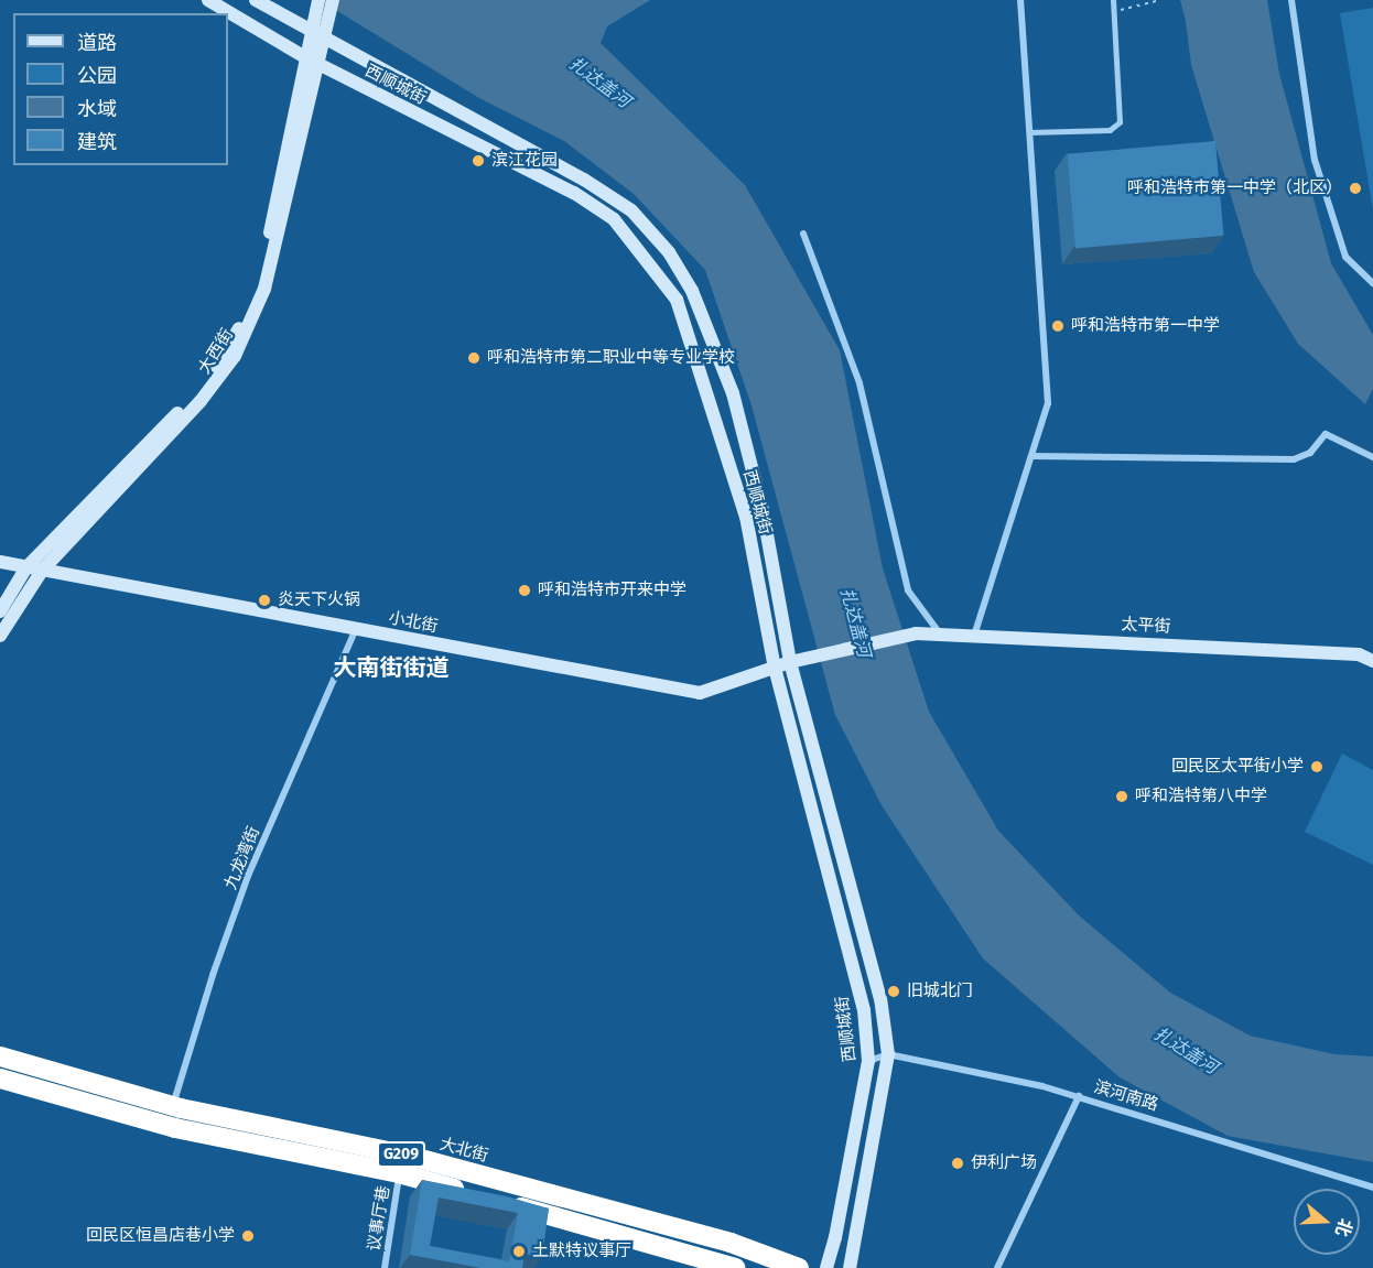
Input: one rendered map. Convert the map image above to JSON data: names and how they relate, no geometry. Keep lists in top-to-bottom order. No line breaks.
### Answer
{"streets":{"highway":["大北街","G209"],"main road":["西顺城街","大西街","小北街","太平街"],"street":["九龙湾街","滨河南路","议事厅巷"]},"crossings":[["西顺城街","大西街"],["西顺城街","小北街"],["西顺城街","滨河南路"],["大西街","小北街"],["小北街","太平街"],["小北街","九龙湾街"],["九龙湾街","大北街"],["G209","议事厅巷"]],"districts":["大南街街道"],"water":["扎达盖河"],"places":["滨江花园","呼和浩特市第一中学（北区）","呼和浩特市第一中学","呼和浩特市第二职业中等专业学校","呼和浩特市开来中学","炎天下火锅","回民区太平街小学","呼和浩特第八中学","旧城北门","伊利广场","回民区恒昌店巷小学","土默特议事厅"],"legend":["道路","公园","水域","建筑"],"north":"right"}
